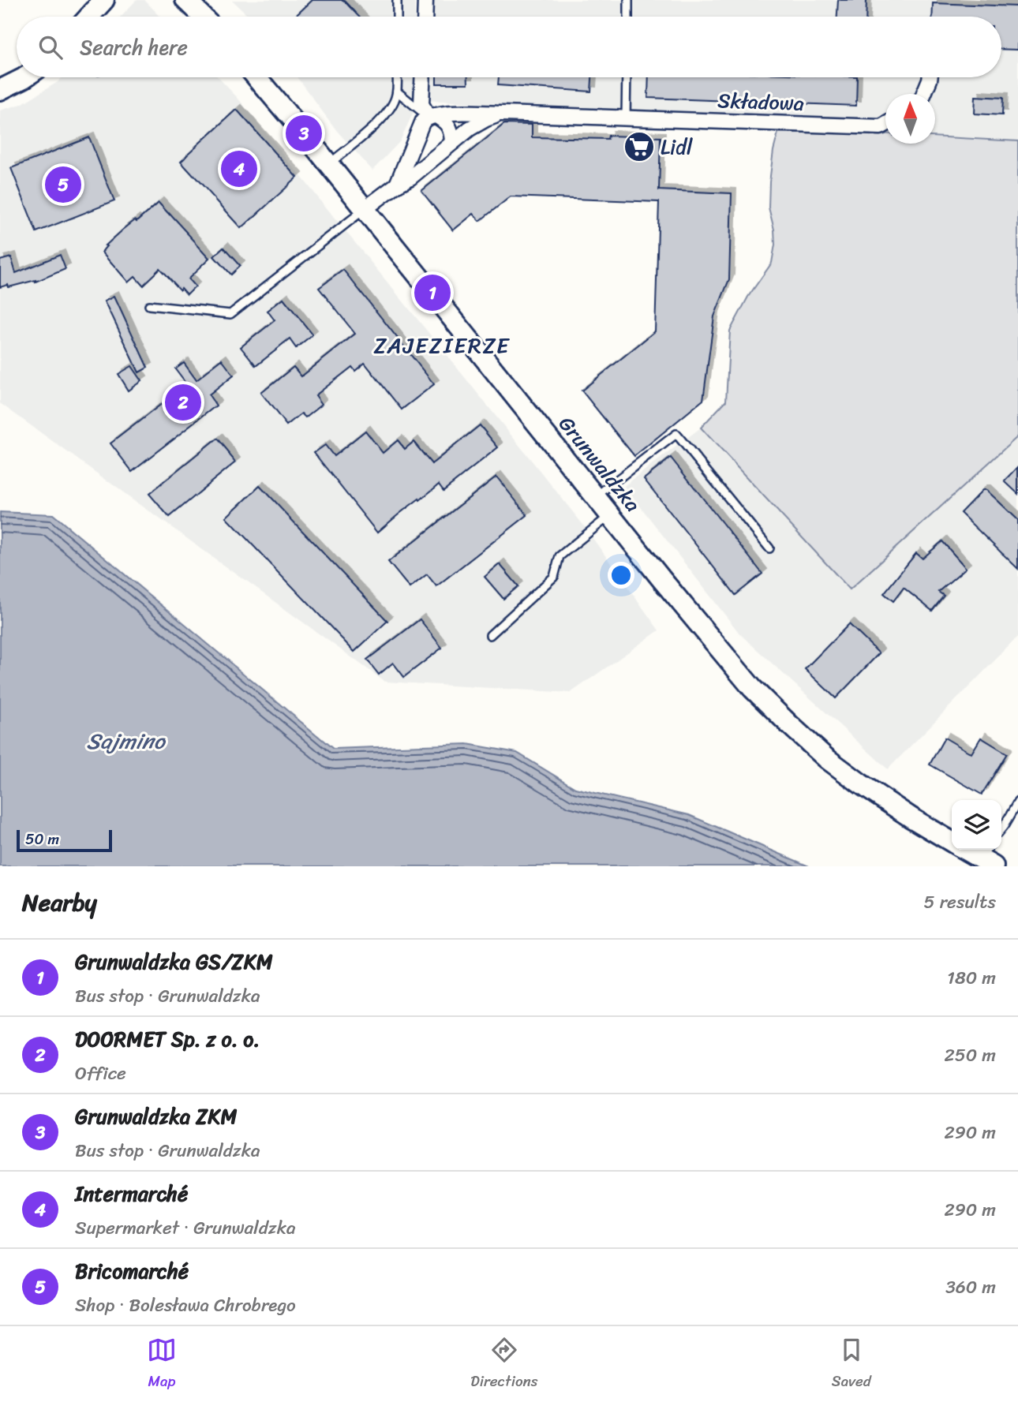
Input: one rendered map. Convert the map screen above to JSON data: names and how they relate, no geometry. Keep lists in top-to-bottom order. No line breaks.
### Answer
{"streets":{"main road":["Grunwaldzka"],"street":["Składowa"]},"crossings":[["Składowa","Grunwaldzka"]],"districts":["ZAJEZIERZE"],"water":["Sajmino"],"places":{"supermarket":["Lidl"]},"scale_bar":"50 m","north":"top","page":{"search":"Search here","pins":["3","4","5","1","2"],"scale":"50 m","heading":["Nearby","5 results"],"list":[{"mark":"1","name":"Grunwaldzka GS/ZKM","note":"Bus stop · Grunwaldzka","value":"180 m"},{"mark":"2","name":"DOORMET Sp. z o. o.","note":"Office","value":"250 m"},{"mark":"3","name":"Grunwaldzka ZKM","note":"Bus stop · Grunwaldzka","value":"290 m"},{"mark":"4","name":"Intermarché","note":"Supermarket · Grunwaldzka","value":"290 m"},{"mark":"5","name":"Bricomarché","note":"Shop · Bolesława Chrobrego","value":"360 m"}],"nav":["Map","Directions","Saved"]}}
